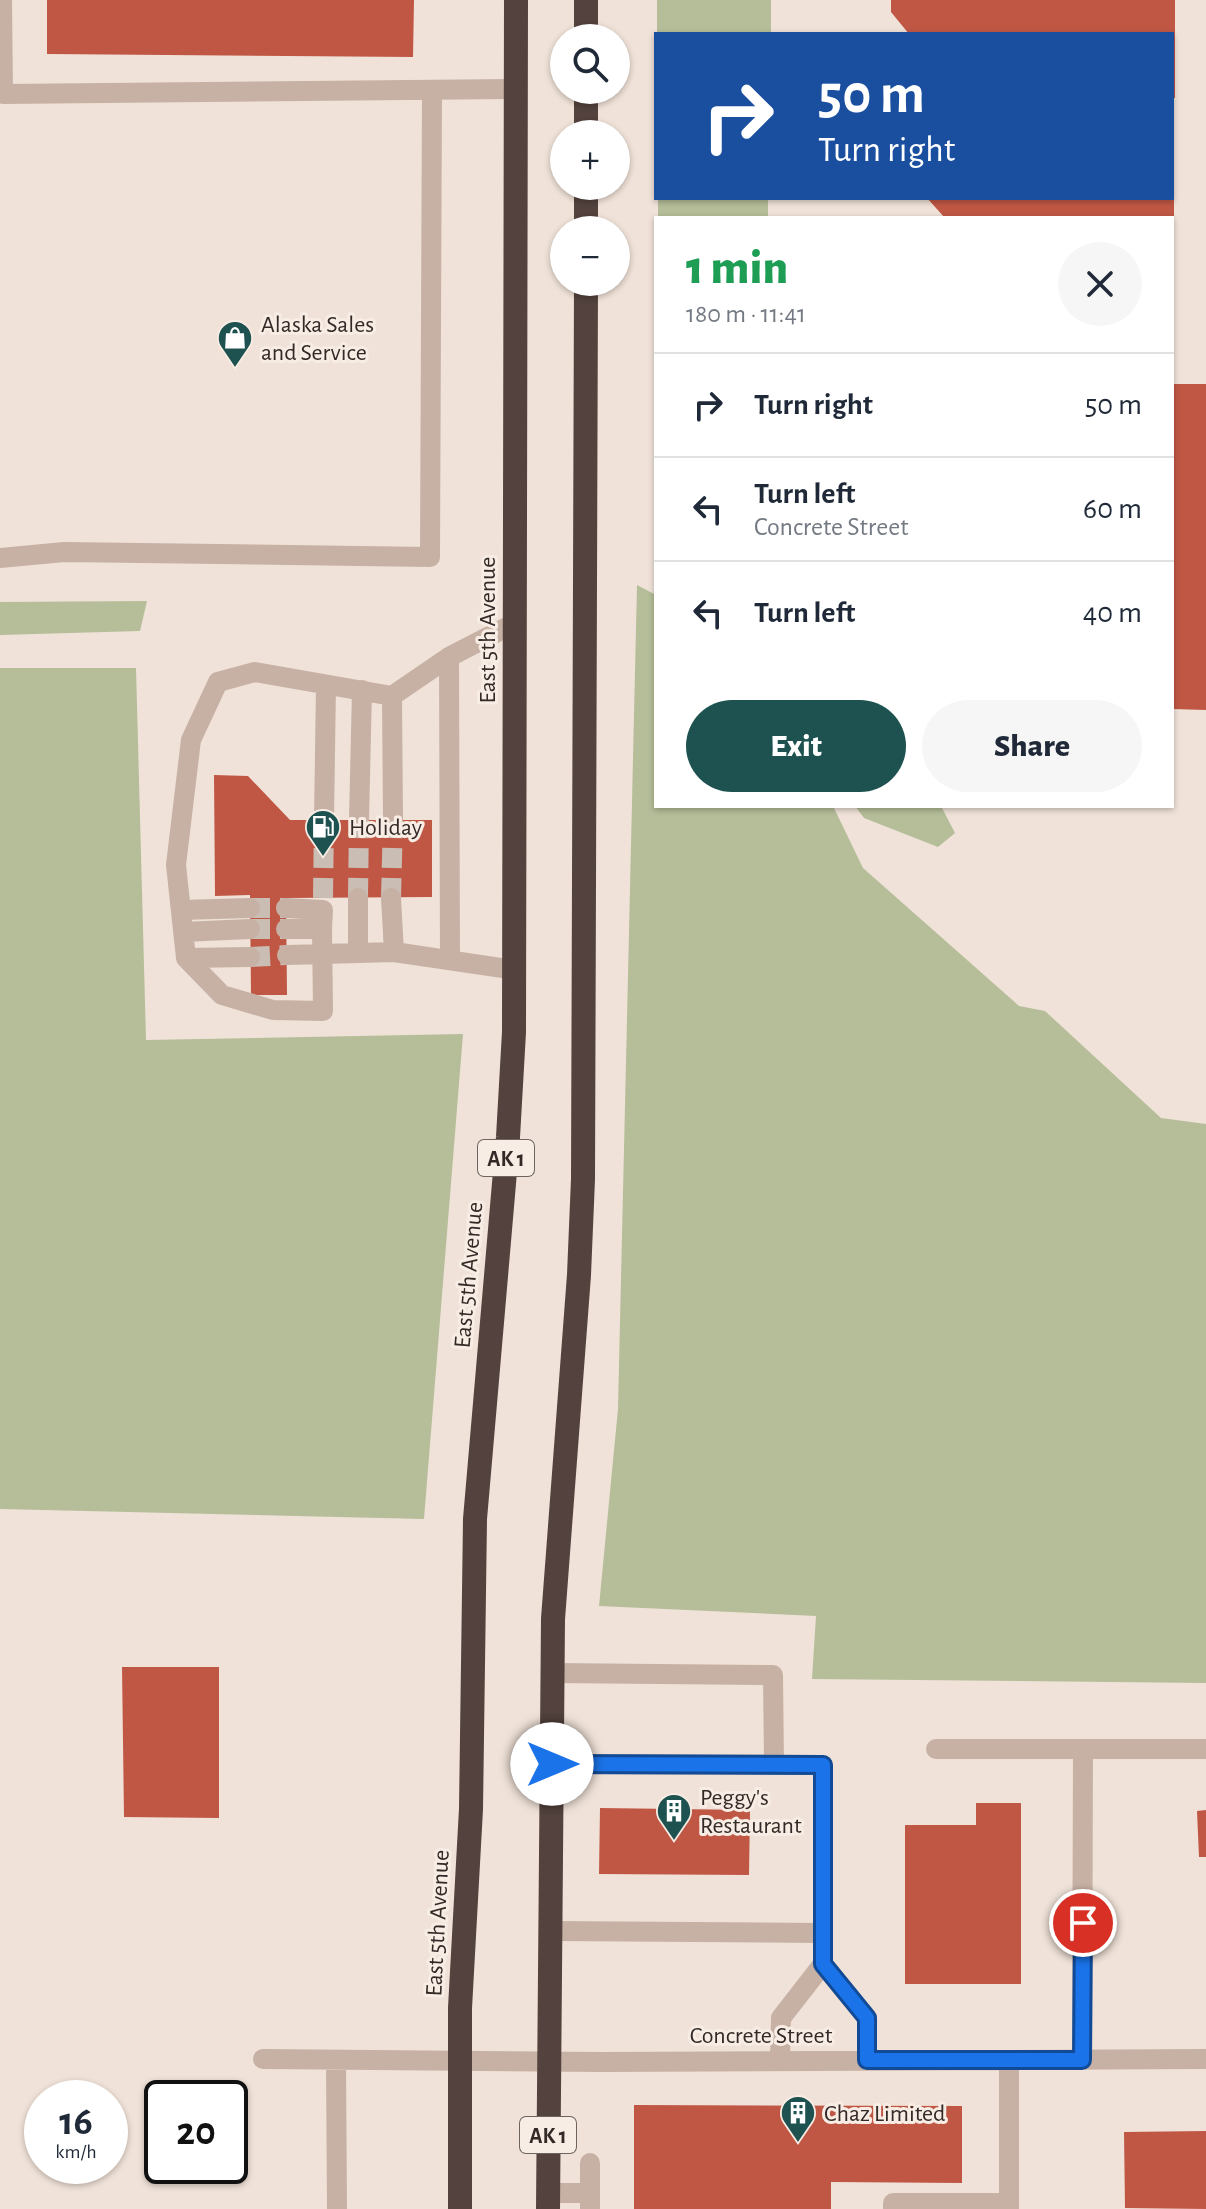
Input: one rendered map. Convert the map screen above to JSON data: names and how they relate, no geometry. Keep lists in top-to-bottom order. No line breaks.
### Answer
{"streets":{"highway":["East 5th Avenue","AK 1"],"street":["Concrete Street"]},"crossings":[["East 5th Avenue","AK 1"],["East 5th Avenue","Concrete Street"],["AK 1","Concrete Street"]],"places":{"shop":["Alaska Sales and Service"],"fuel station":["Holiday"],"building":["Peggy's Restaurant","Chaz Limited"]},"page":{"map_buttons":["+","−"],"turn":["50 m","Turn right"],"heading":["1 min","180 m · 11:41"],"list":[{"name":"Turn right","value":"50 m"},{"name":"Turn left","note":"Concrete Street","value":"60 m"},{"name":"Turn left","value":"40 m"}],"buttons":["Exit","Share"],"speed":"16 km/h","limit":"20"}}
